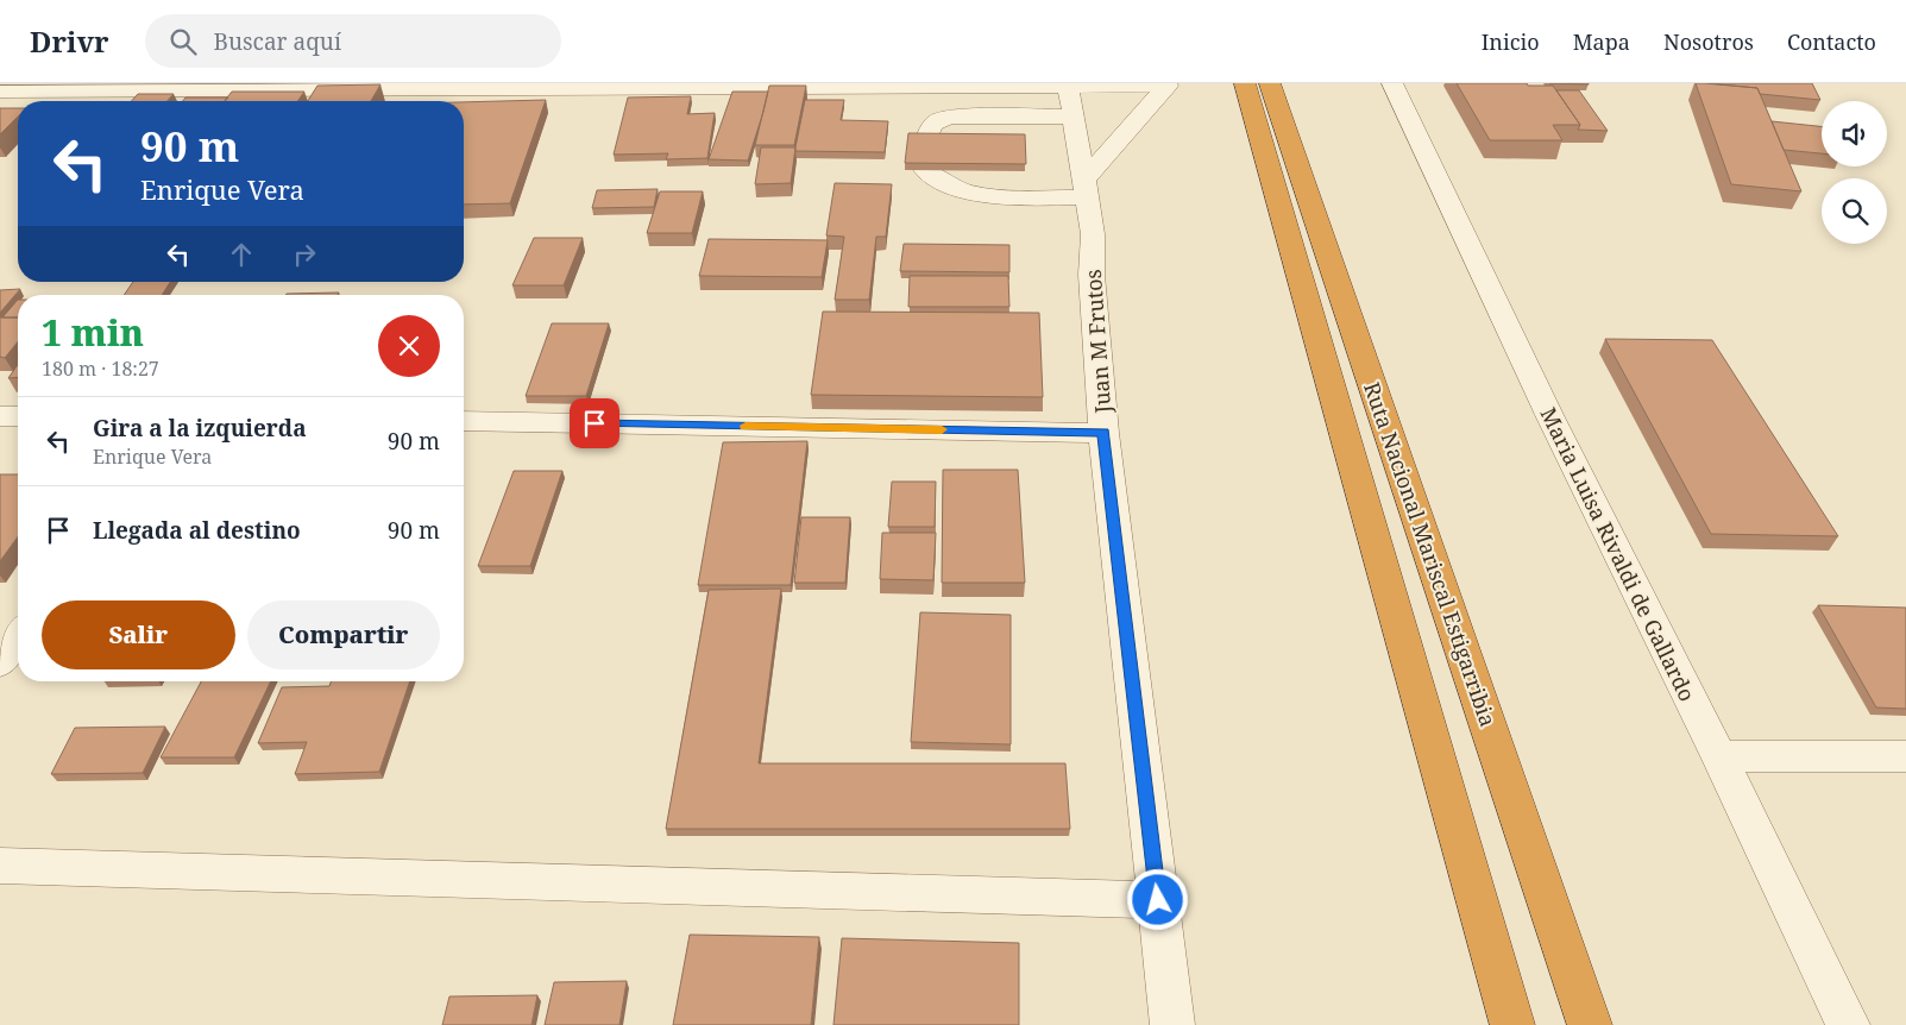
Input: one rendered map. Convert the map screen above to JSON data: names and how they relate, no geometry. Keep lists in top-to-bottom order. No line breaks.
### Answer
{"streets":{"highway":["Ruta Nacional Mariscal Estigarribia"],"street":["Juan M Frutos","Maria Luisa Rivaldi de Gallardo"]},"page":{"header":"Drivr","search":"Buscar aquí","nav":["Inicio","Mapa","Nosotros","Contacto"],"turn":["90 m","Enrique Vera"],"heading":["1 min","180 m · 18:27"],"list":[{"name":"Gira a la izquierda","note":"Enrique Vera","value":"90 m"},{"name":"Llegada al destino","value":"90 m"}],"buttons":["Salir","Compartir"]}}
